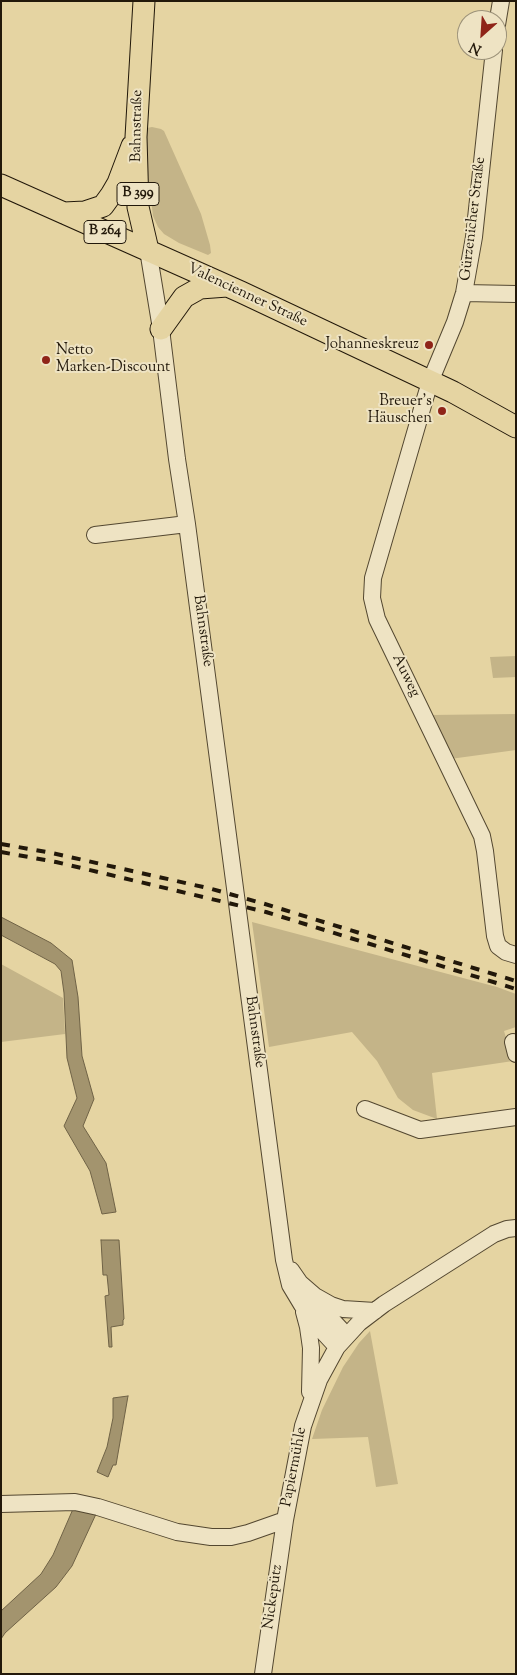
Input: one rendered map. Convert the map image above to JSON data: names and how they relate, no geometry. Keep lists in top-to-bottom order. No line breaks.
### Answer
{"streets":{"main road":["Bahnstraße","B 399","B 264","Valencienner Straße"],"street":["Gürzenicher Straße","Auweg","Papiermühle","Nickepütz"]},"crossings":[["Bahnstraße","Valencienner Straße"],["Bahnstraße","Papiermühle"],["Gürzenicher Straße","Valencienner Straße"],["Gürzenicher Straße","Auweg"],["Valencienner Straße","Auweg"],["Papiermühle","Nickepütz"]],"places":["Johanneskreuz","Netto Marken-Discount","Breuer's Häuschen"],"north":"bottom left"}
